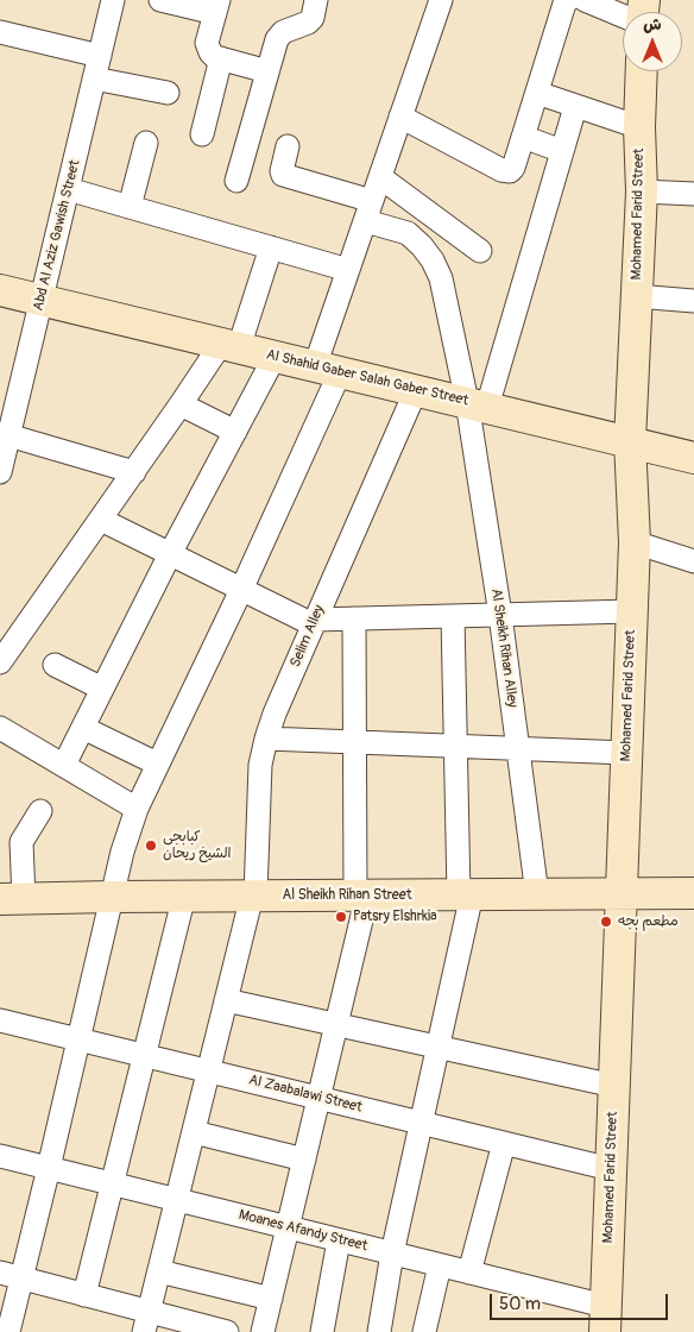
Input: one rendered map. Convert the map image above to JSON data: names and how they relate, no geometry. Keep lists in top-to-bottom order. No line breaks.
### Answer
{"streets":{"street":["Mohamed Farid Street","Abd Al Aziz Gawish Street","Al Shahid Gaber Salah Gaber Street","Selim Alley","Al Sheikh Rihan Alley","Al Sheikh Rihan Street","Al Zaabalawi Street","Moanes Afandy Street"]},"crossings":[["Mohamed Farid Street","Al Shahid Gaber Salah Gaber Street"],["Mohamed Farid Street","Al Sheikh Rihan Street"],["Mohamed Farid Street","Al Zaabalawi Street"],["Mohamed Farid Street","Moanes Afandy Street"],["Abd Al Aziz Gawish Street","Al Shahid Gaber Salah Gaber Street"],["Al Shahid Gaber Salah Gaber Street","Selim Alley"],["Al Shahid Gaber Salah Gaber Street","Al Sheikh Rihan Alley"],["Selim Alley","Al Sheikh Rihan Street"],["Selim Alley","Al Zaabalawi Street"],["Selim Alley","Moanes Afandy Street"],["Al Sheikh Rihan Alley","Al Sheikh Rihan Street"]],"places":["كبابجى الشيخ ريحان","Patsry Elshrkia","مطعم بجه"],"scale_bar":"50 m","north":"top"}
